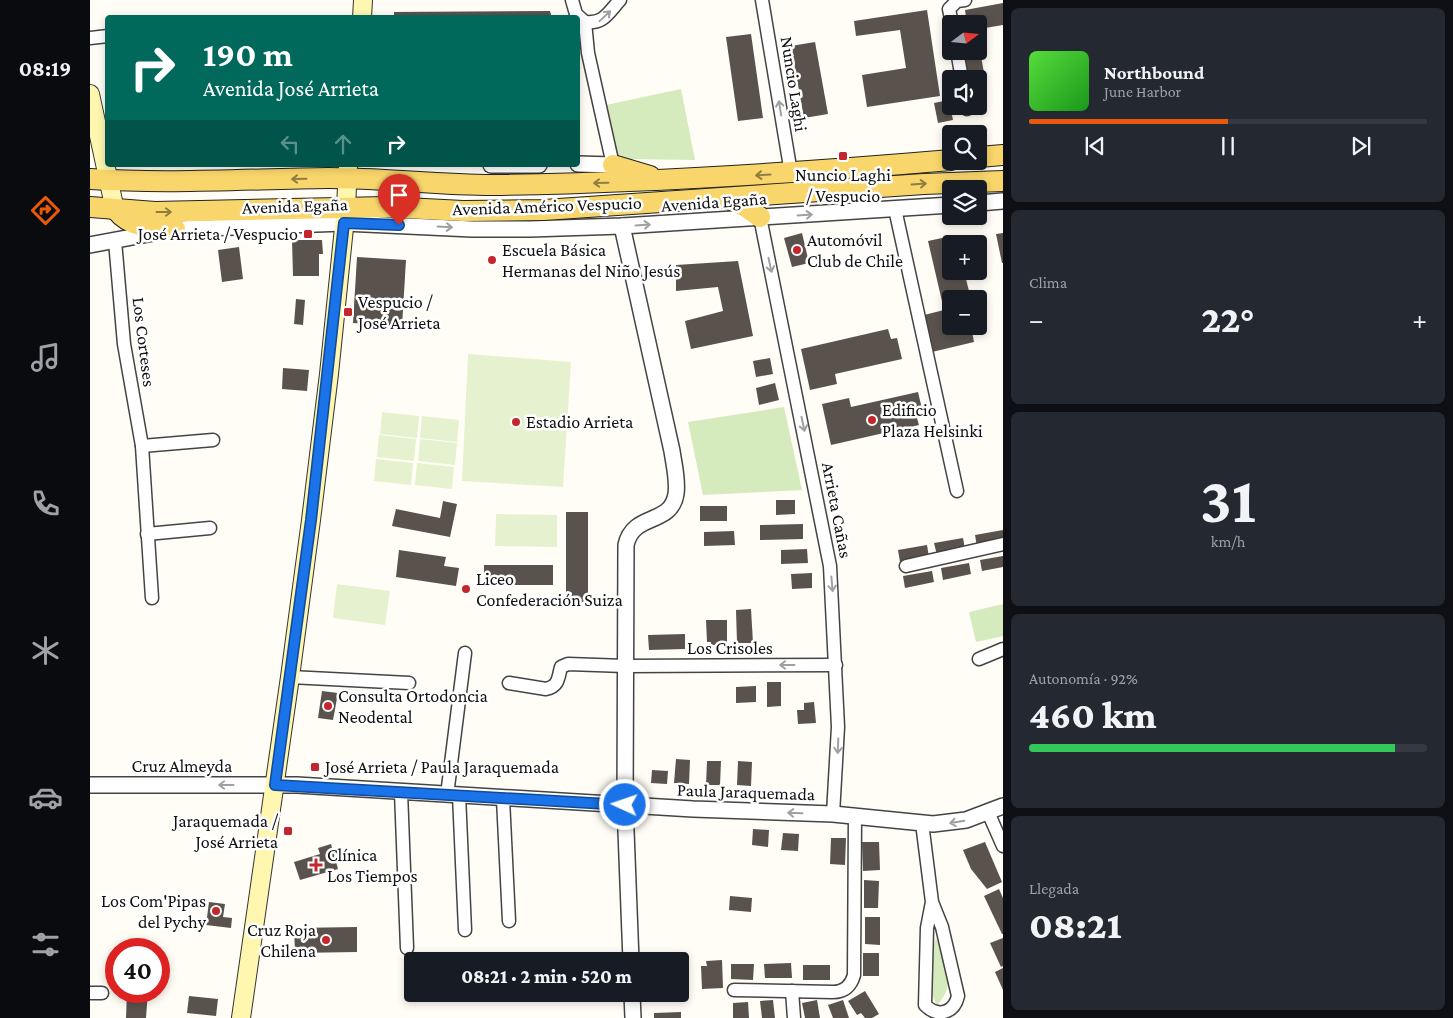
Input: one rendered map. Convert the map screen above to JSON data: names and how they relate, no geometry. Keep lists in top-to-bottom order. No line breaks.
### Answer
{"streets":{"main road":["Avenida Américo Vespucio"],"street":["Nuncio Laghi","Avenida Egaña","Los Corteses","Arrieta Cañas","Los Crisoles","Cruz Almeyda","Paula Jaraquemada"]},"crossings":[["Nuncio Laghi","Avenida Américo Vespucio"],["Avenida Egaña","Avenida Américo Vespucio"],["Avenida Egaña","Los Corteses"],["Avenida Egaña","Arrieta Cañas"],["Arrieta Cañas","Los Crisoles"],["Arrieta Cañas","Paula Jaraquemada"],["Cruz Almeyda","Paula Jaraquemada"]],"one_way":["Nuncio Laghi","Avenida Egaña","Arrieta Cañas","Los Crisoles","Cruz Almeyda","Paula Jaraquemada"],"places":{"transit":["Nuncio Laghi / Vespucio","José Arrieta / Vespucio","Vespucio / José Arrieta","José Arrieta / Paula Jaraquemada","Jaraquemada / José Arrieta"],"other":["Automóvil Club de Chile","Escuela Básica Hermanas del Niño Jesús","Edificio Plaza Helsinki","Estadio Arrieta","Liceo Confederación Suiza","Consulta Ortodoncia Neodental","Los Com'Pipas del Pychy","Cruz Roja Chilena"],"health":["Clínica Los Tiempos"]},"north":"right","page":{"tabs":"08:19","map_buttons":["+","−"],"turn":["190 m","Avenida José Arrieta"],"song":["Northbound","June Harbor"],"tile":["Clima",["31","km/h"],["Autonomía · 92%","460 km"],["Llegada","08:21"]],"heat":["−","22°","+"],"limit":"40","trip":"08:21 · 2 min · 520 m"}}
